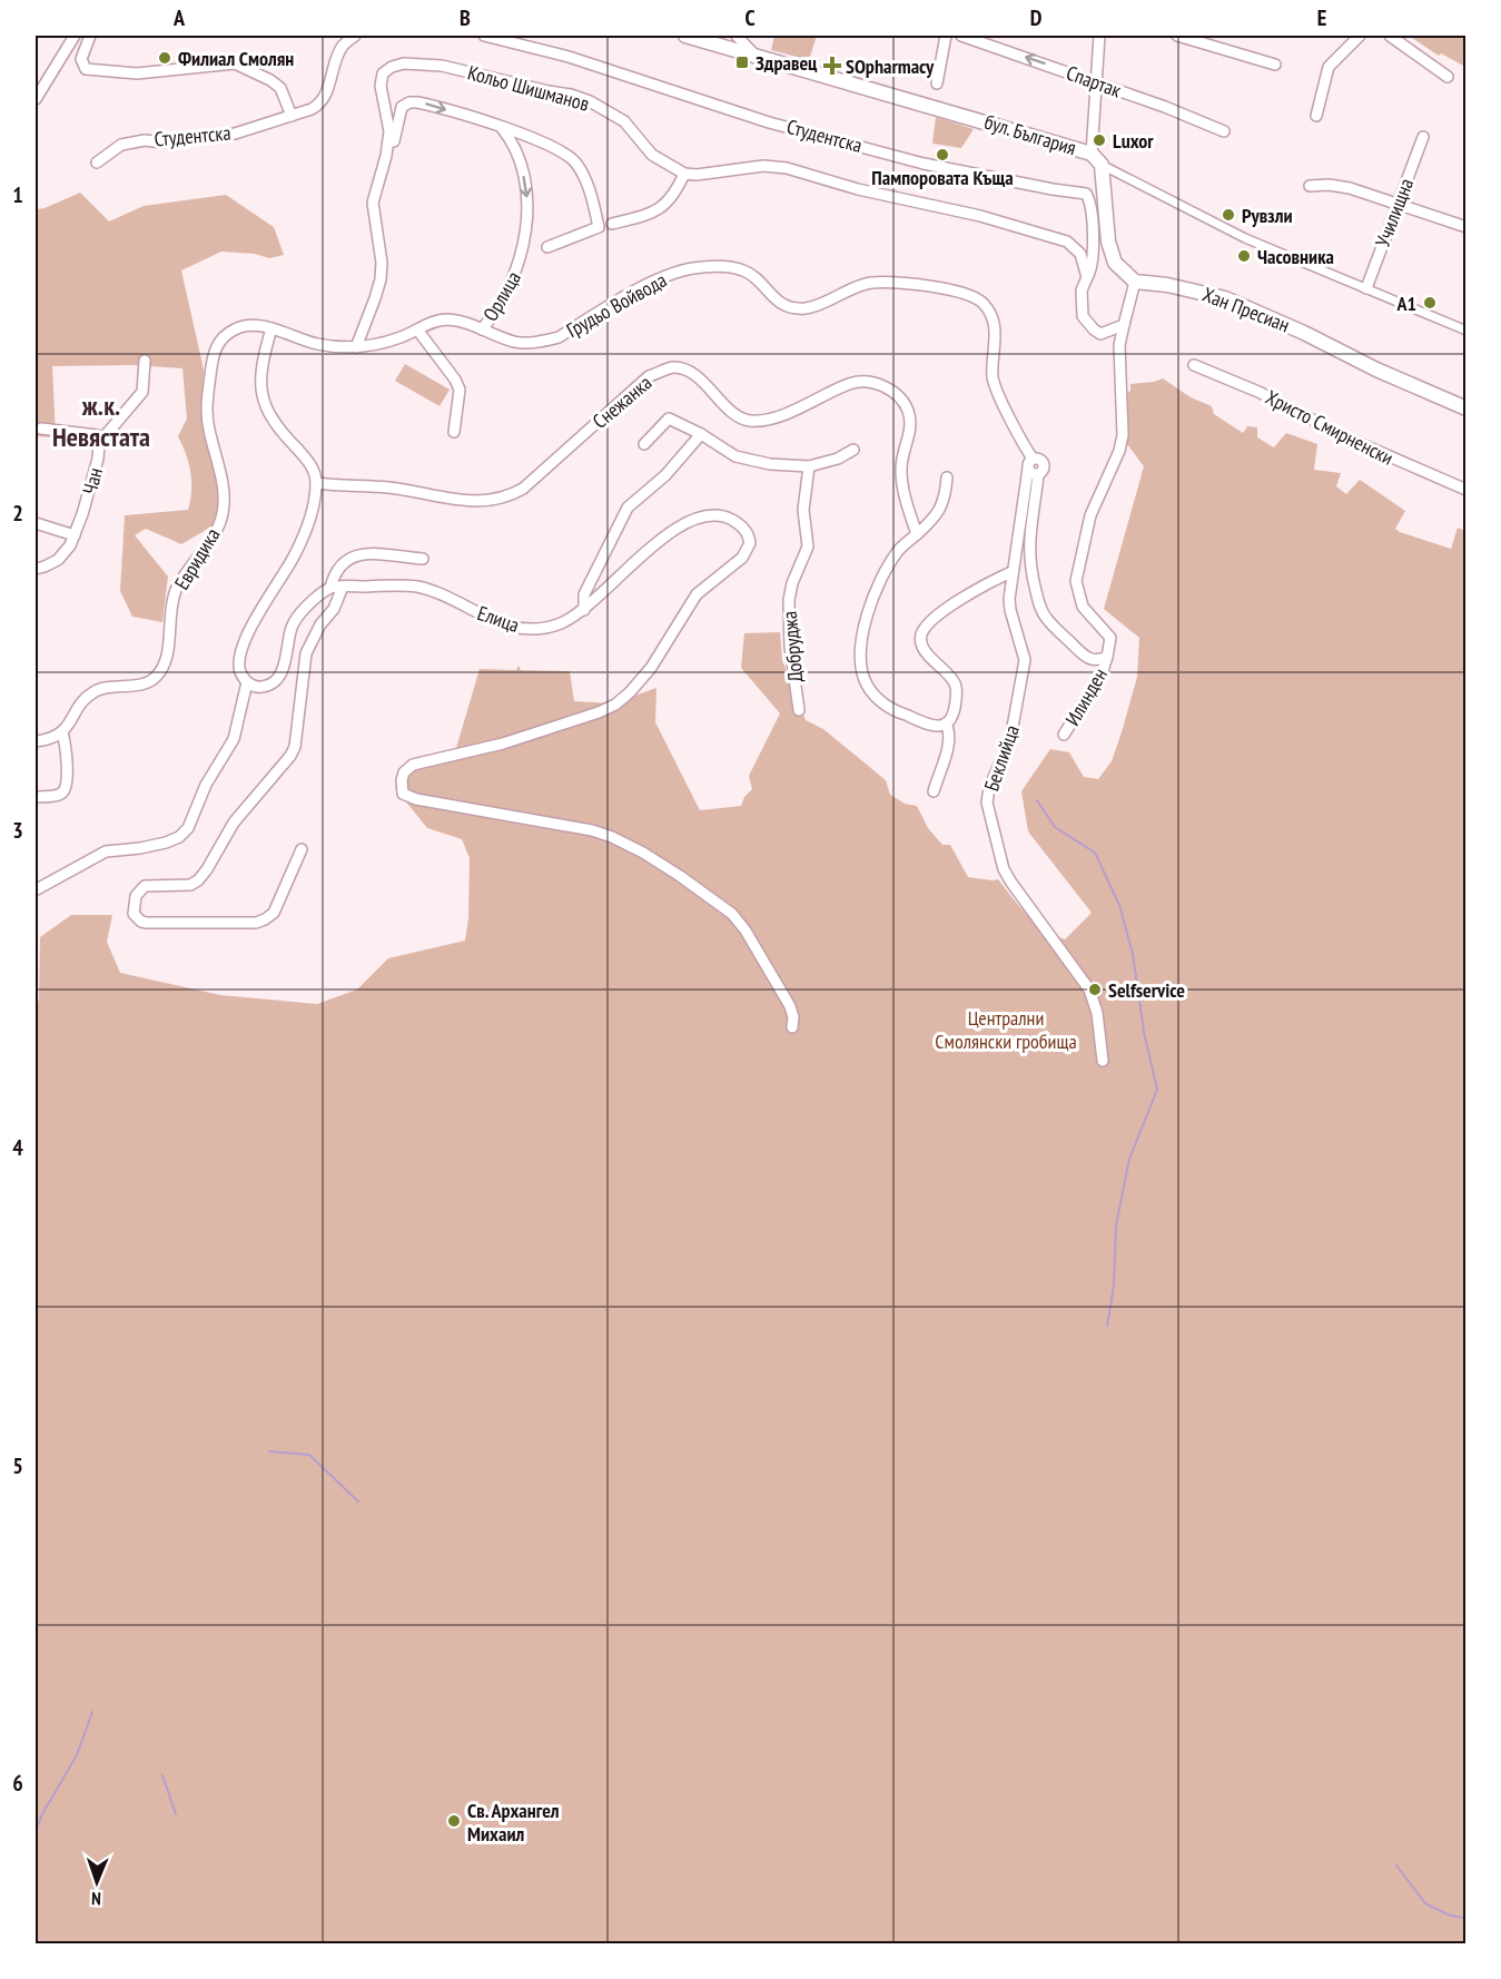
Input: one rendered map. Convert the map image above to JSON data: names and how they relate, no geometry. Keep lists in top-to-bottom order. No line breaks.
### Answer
{"streets":{"street":["Спартак","Кольо Шишманов","бул. България","Студентска","Училищна","Орлица","Грудьо Войвода","Хан Пресиан","Снежанка","Христо Смирненски","Чан","Евридика","Елица","Добруджа","Илинден","Беклийца"]},"crossings":[["Кольо Шишманов","Грудьо Войвода"],["бул. България","Училищна"],["Орлица","Грудьо Войвода"],["Грудьо Войвода","Евридика"],["Грудьо Войвода","Беклийца"]],"one_way":["Спартак","Орлица"],"districts":["ж.к. Невястата"],"parks":["Централни Смолянски гробища"],"places":{"other":["Филиал Смолян","Luxor","Пампоровата Къща","Рувзли","Часовника","A1","Selfservice","Св. Архангел Михаил"],"transit":["Здравец"],"health":["SOpharmacy"]},"north":"bottom","grid":{"columns":["A","B","C","D","E"],"rows":["1","2","3","4","5","6"]}}
